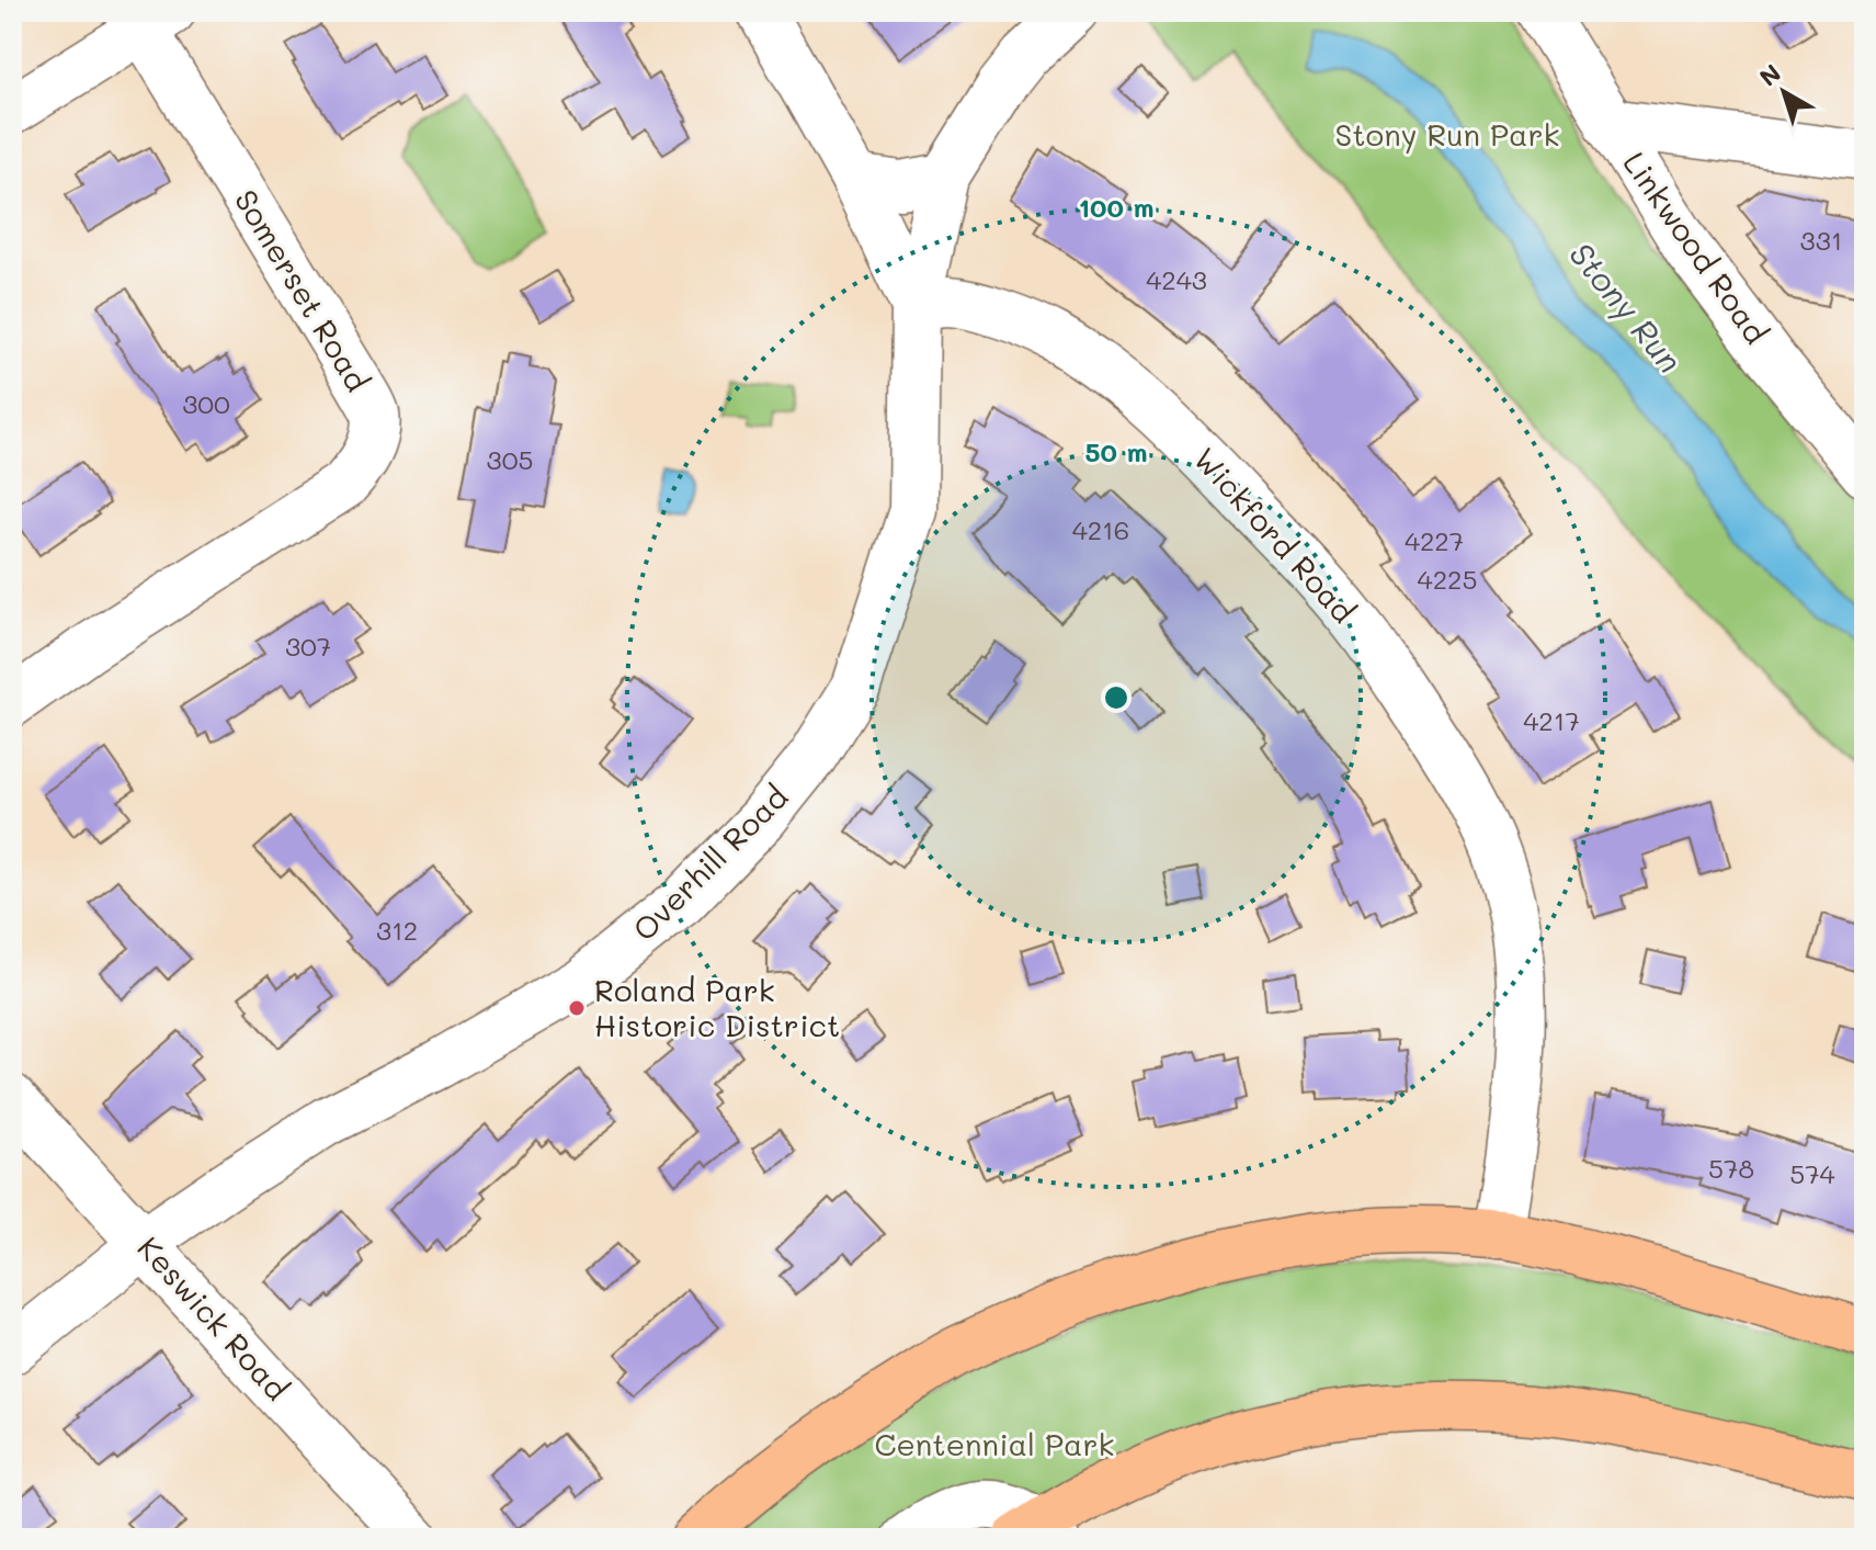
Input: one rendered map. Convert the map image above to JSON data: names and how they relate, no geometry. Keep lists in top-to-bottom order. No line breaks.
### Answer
{"streets":{"street":["Linkwood Road","Somerset Road","Wickford Road","Overhill Road","Keswick Road"]},"crossings":[["Wickford Road","Overhill Road"],["Overhill Road","Keswick Road"]],"water":["Stony Run"],"parks":["Stony Run Park","Centennial Park"],"places":["Roland Park Historic District"],"house_numbers":["331","4243","300","305","4216","4227","4225","307","4217","312","578","574"],"north":"top left","rings":["100 m","50 m"]}
